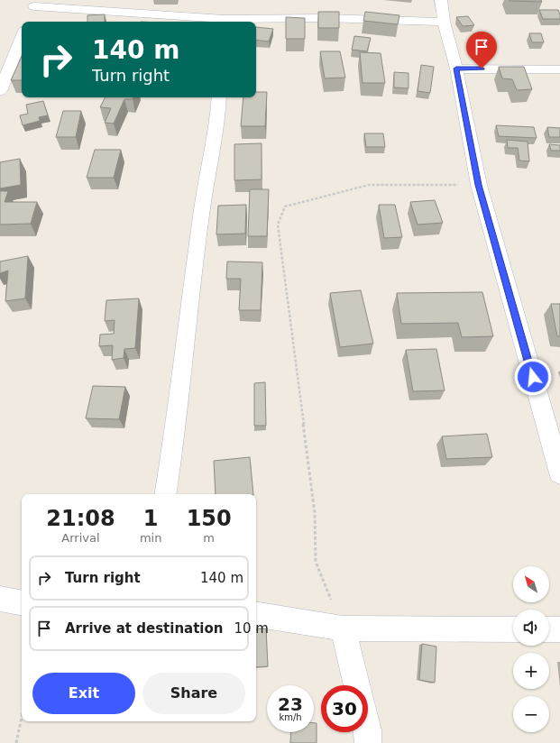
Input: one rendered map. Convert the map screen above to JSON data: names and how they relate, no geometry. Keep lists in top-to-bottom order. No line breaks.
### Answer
{"north":"top left","page":{"turn":["140 m","Turn right"],"eta":["21:08","Arrival","1","min","150","m"],"list":[{"name":"Turn right","value":"140 m"},{"name":"Arrive at destination","value":"10 m"}],"map_buttons":["+","−"],"buttons":["Exit","Share"],"speed":"23 km/h","limit":"30"}}
